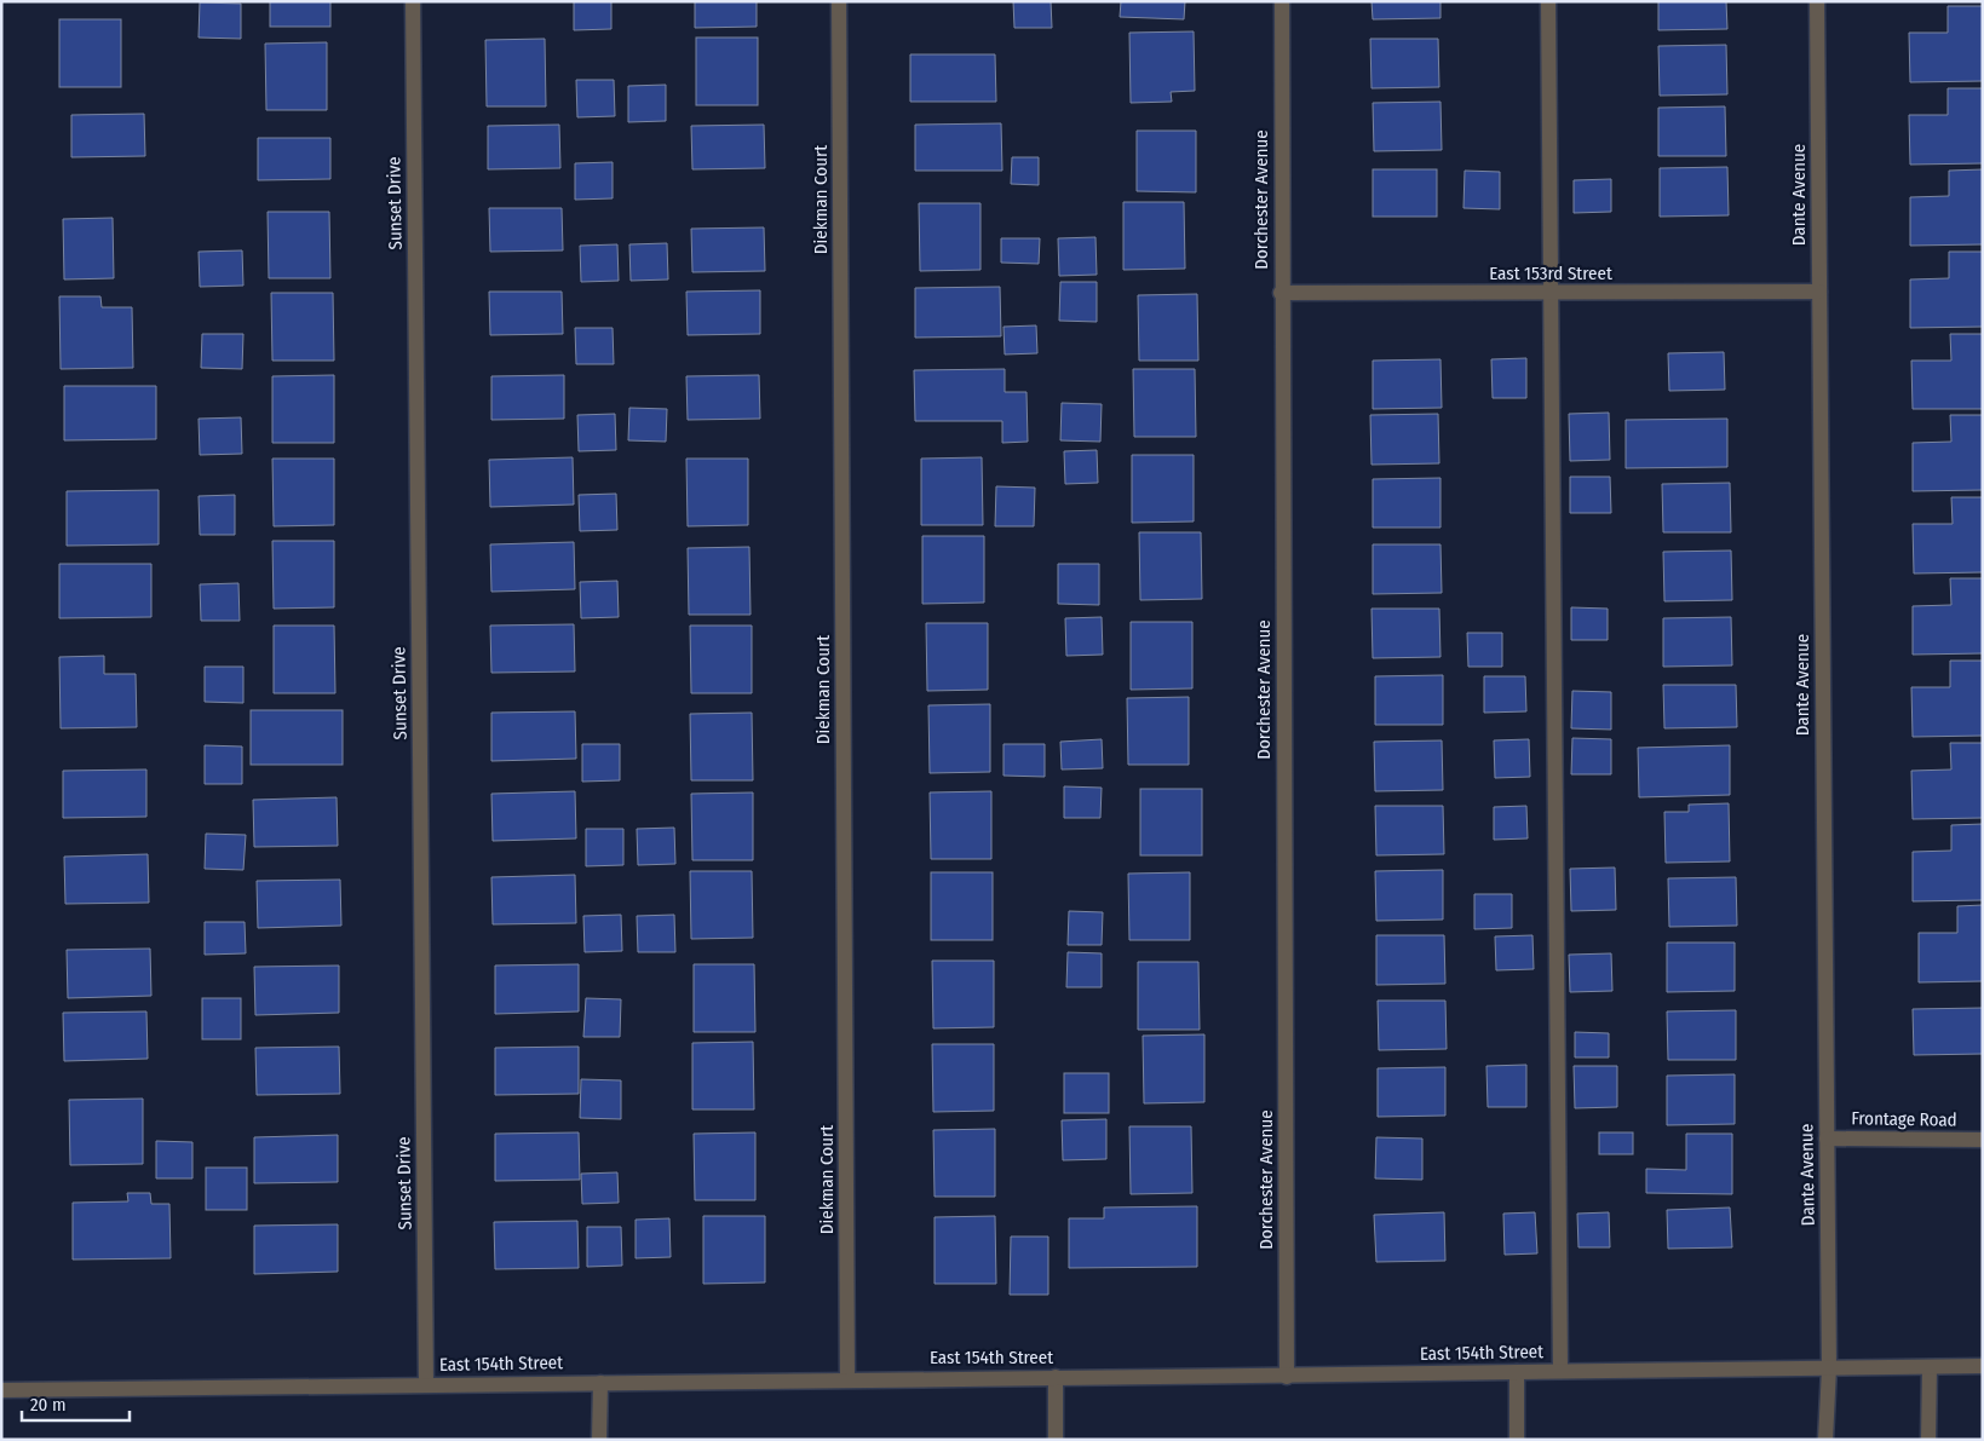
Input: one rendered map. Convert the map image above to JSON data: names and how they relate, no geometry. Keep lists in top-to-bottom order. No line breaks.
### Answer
{"streets":{"street":["Dante Avenue","Diekman Court","Dorchester Avenue","Sunset Drive","East 153rd Street","Frontage Road","East 154th Street"]},"crossings":[["Dante Avenue","East 153rd Street"],["Dante Avenue","Frontage Road"],["Dante Avenue","East 154th Street"],["Diekman Court","East 154th Street"],["Dorchester Avenue","East 153rd Street"],["Dorchester Avenue","East 154th Street"],["Sunset Drive","East 154th Street"]],"scale_bar":"20 m"}
